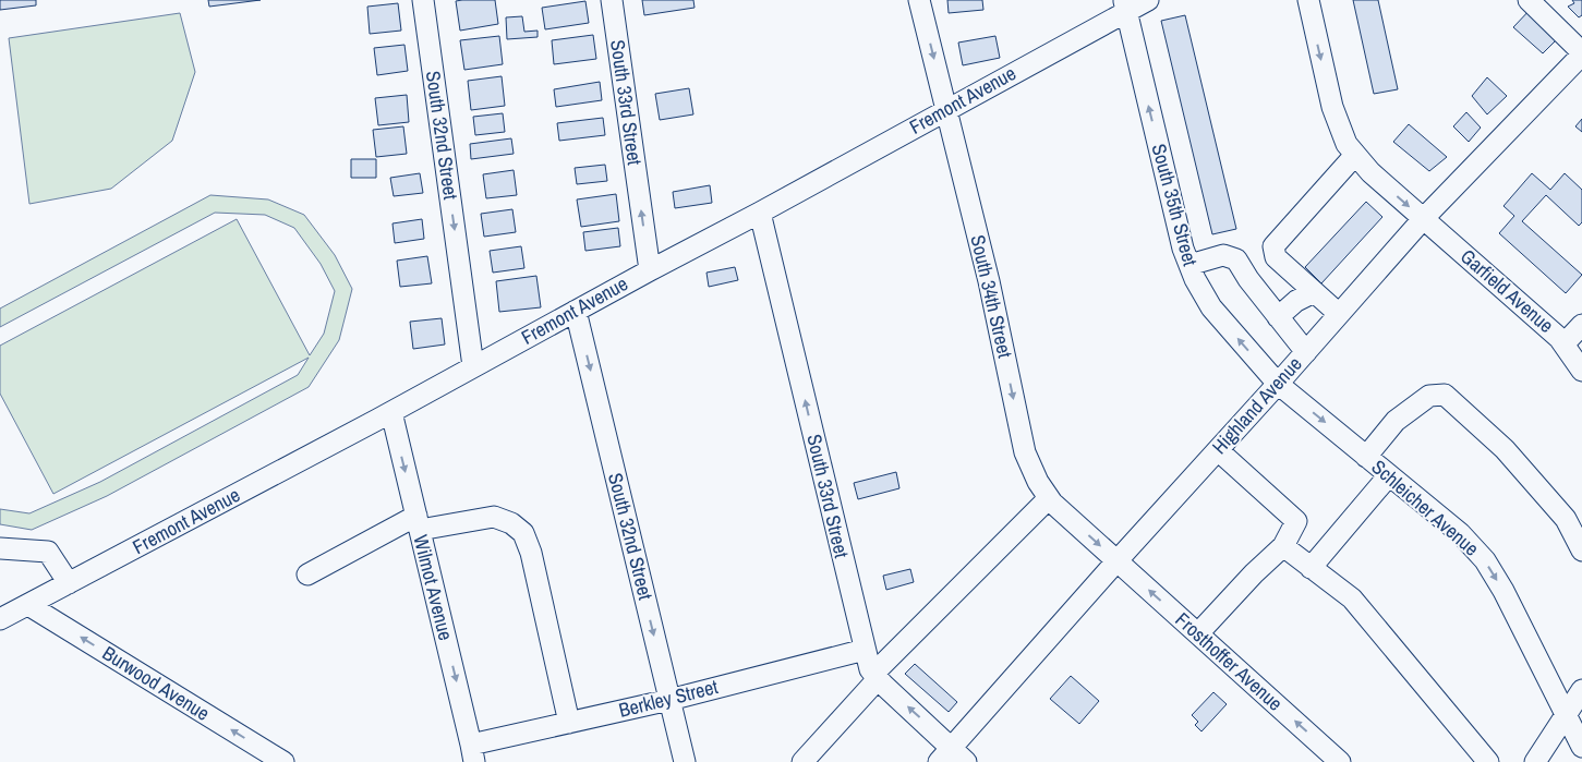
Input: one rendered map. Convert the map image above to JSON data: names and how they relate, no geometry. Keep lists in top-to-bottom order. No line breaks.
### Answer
{"streets":{"street":["Fremont Avenue","South 33rd Street","South 32nd Street","South 35th Street","Garfield Avenue","South 34th Street","Highland Avenue","Schleicher Avenue","Wilmot Avenue","Frosthoffer Avenue","Burwood Avenue","Berkley Street"]},"crossings":[["Fremont Avenue","South 33rd Street"],["Fremont Avenue","South 32nd Street"],["Fremont Avenue","South 35th Street"],["Fremont Avenue","South 34th Street"],["Fremont Avenue","Wilmot Avenue"],["Fremont Avenue","Burwood Avenue"],["South 33rd Street","Highland Avenue"],["South 33rd Street","Berkley Street"],["South 32nd Street","Berkley Street"],["South 35th Street","Highland Avenue"],["South 35th Street","Schleicher Avenue"],["Garfield Avenue","Highland Avenue"],["South 34th Street","Highland Avenue"],["South 34th Street","Frosthoffer Avenue"],["Highland Avenue","Schleicher Avenue"],["Highland Avenue","Frosthoffer Avenue"],["Wilmot Avenue","Berkley Street"]],"one_way":["South 33rd Street","South 32nd Street","South 35th Street","South 34th Street","Wilmot Avenue","Burwood Avenue"]}
